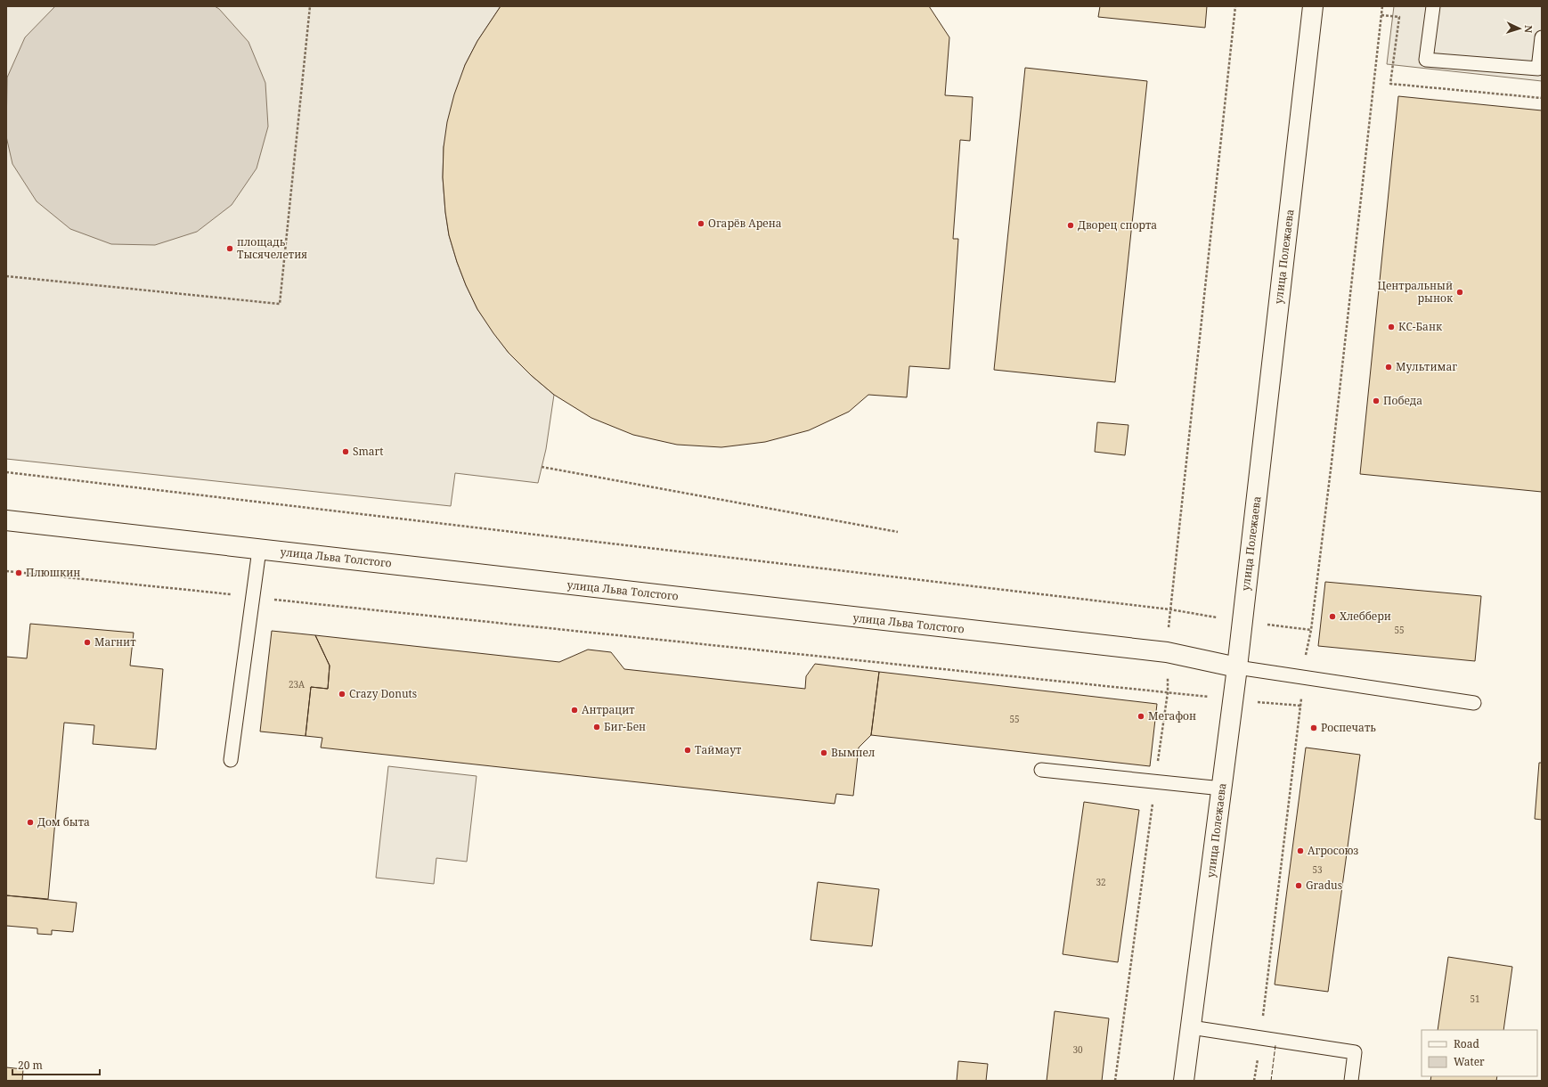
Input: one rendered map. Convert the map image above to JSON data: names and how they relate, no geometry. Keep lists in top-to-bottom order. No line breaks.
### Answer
{"streets":{"street":["улица Полежаева","улица Льва Толстого"]},"crossings":[["улица Полежаева","улица Льва Толстого"]],"places":["Огарёв Арена","Дворец cпорта","площадь Тысячелетия","Центральный рынок","КС-Банк","Мультимаг","Победа","Smart","Плюшкин","Хлеббери","Магнит","Crazy Donuts","Антрацит","Мегафон","Биг-Бен","Роспечать","Таймаут","Вымпел","Дом быта","Агросоюз","Gradus"],"house_numbers":["55","23А","55","53","32","51","30"],"legend":["Road","Water"],"scale_bar":"20 m","north":"right"}
